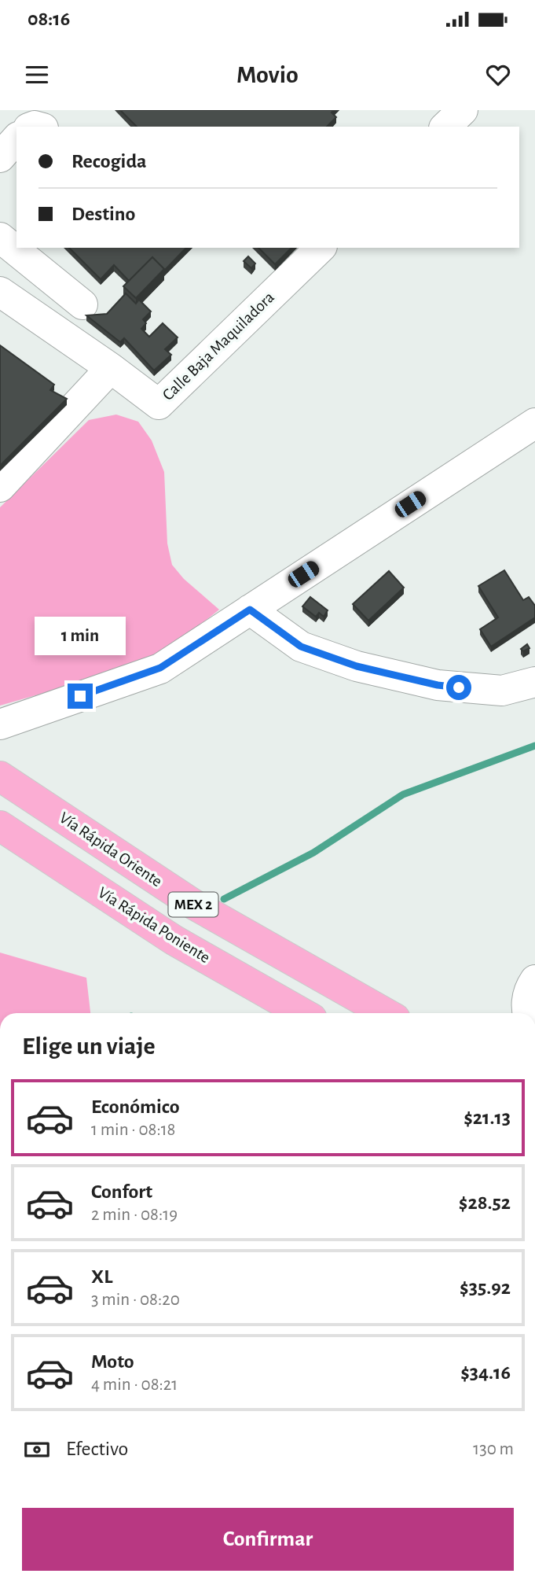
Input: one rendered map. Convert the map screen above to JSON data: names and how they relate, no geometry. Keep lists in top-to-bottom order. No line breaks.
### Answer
{"streets":{"highway":["Vía Rápida Oriente","MEX 2","Vía Rápida Poniente"],"street":["Calle Baja Maquiladora"]},"page":{"status":"08:16","header":"Movio","banner":["Recogida","Destino"],"bubble":"1 min","heading":"Elige un viaje","list":[{"name":"Económico","note":"1 min · 08:18","value":"$21.13"},{"name":"Confort","note":"2 min · 08:19","value":"$28.52"},{"name":"XL","note":"3 min · 08:20","value":"$35.92"},{"name":"Moto","note":"4 min · 08:21","value":"$34.16"}],"pay":["Efectivo","130 m"],"buttons":"Confirmar"}}
